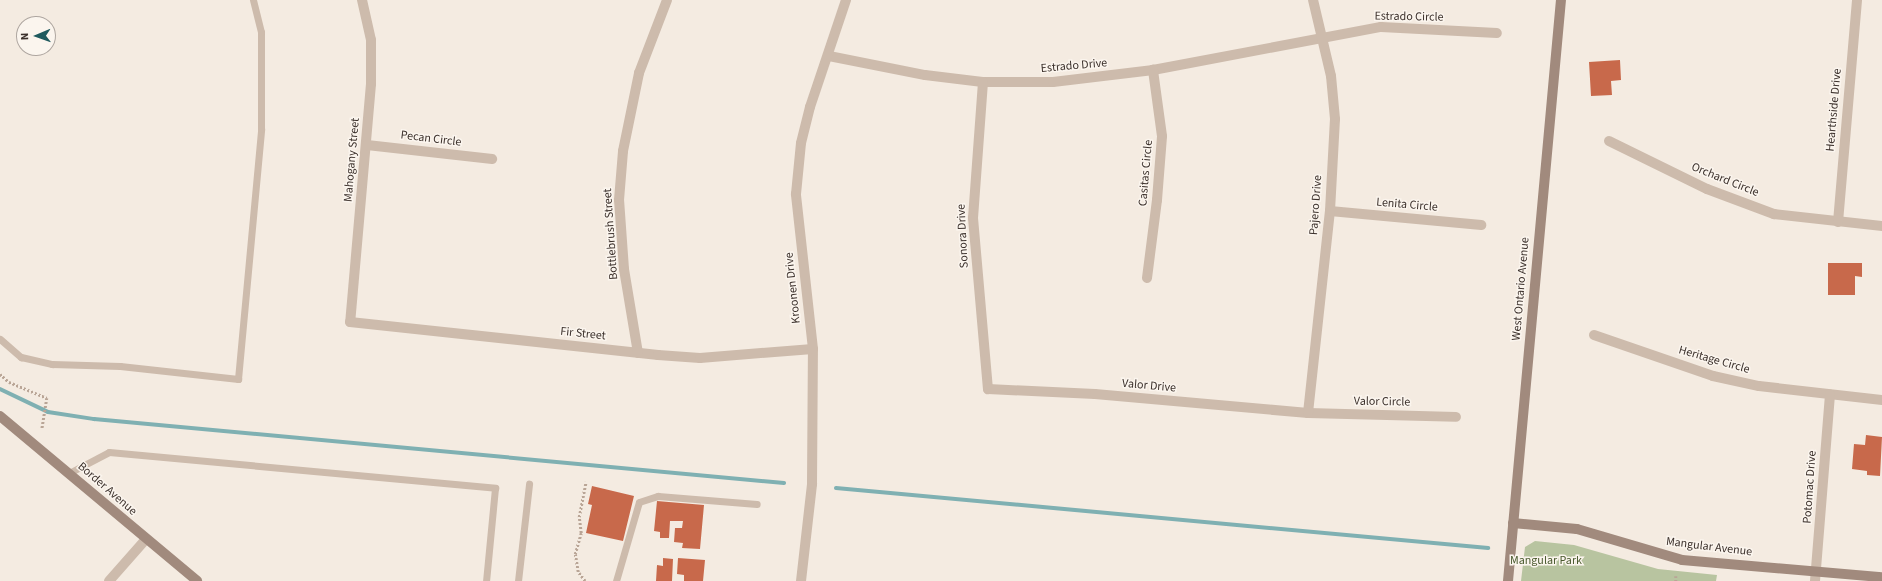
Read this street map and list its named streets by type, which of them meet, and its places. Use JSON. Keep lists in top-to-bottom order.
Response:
{
  "streets": {
    "street": [
      "Estrado Circle",
      "Estrado Drive",
      "Hearthside Drive",
      "Pecan Circle",
      "Mahogany Street",
      "Casitas Circle",
      "Orchard Circle",
      "Pajero Drive",
      "Lenita Circle",
      "Bottlebrush Street",
      "Sonora Drive",
      "Kroonen Drive",
      "West Ontario Avenue",
      "Fir Street",
      "Heritage Circle",
      "Valor Drive",
      "Valor Circle",
      "Potomac Drive",
      "Border Avenue",
      "Mangular Avenue"
    ]
  },
  "crossings": [
    ["Estrado Circle", "Estrado Drive"],
    ["Estrado Circle", "Pajero Drive"],
    ["Estrado Drive", "Casitas Circle"],
    ["Estrado Drive", "Pajero Drive"],
    ["Estrado Drive", "Sonora Drive"],
    ["Estrado Drive", "Kroonen Drive"],
    ["Hearthside Drive", "Orchard Circle"],
    ["Pecan Circle", "Mahogany Street"],
    ["Mahogany Street", "Fir Street"],
    ["Pajero Drive", "Lenita Circle"],
    ["Pajero Drive", "Valor Drive"],
    ["Pajero Drive", "Valor Circle"],
    ["Bottlebrush Street", "Fir Street"],
    ["Sonora Drive", "Valor Drive"],
    ["Kroonen Drive", "Fir Street"],
    ["West Ontario Avenue", "Mangular Avenue"],
    ["Heritage Circle", "Potomac Drive"],
    ["Valor Drive", "Valor Circle"],
    ["Potomac Drive", "Mangular Avenue"]
  ],
  "parks": ["Mangular Park"],
  "north": "left"
}
